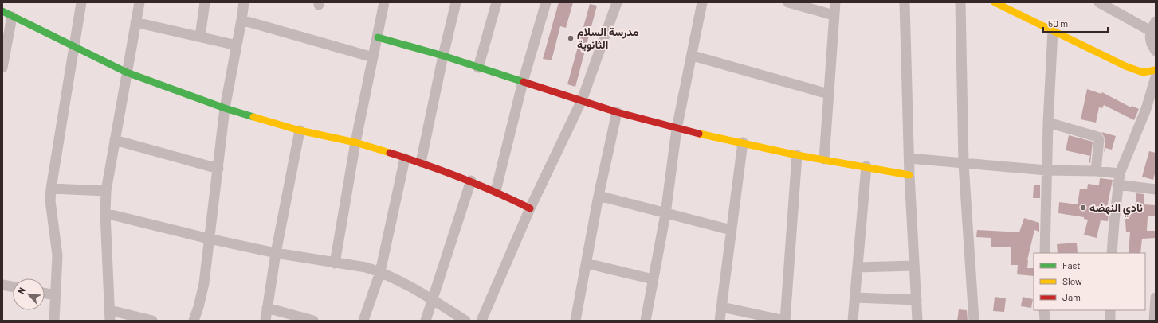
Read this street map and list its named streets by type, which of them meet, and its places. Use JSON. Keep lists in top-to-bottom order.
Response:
{
  "places": ["مدرسة السلام الثانوية", "نادي النهضه"],
  "legend": ["Fast", "Slow", "Jam"],
  "scale_bar": "50 m",
  "north": "top left"
}
